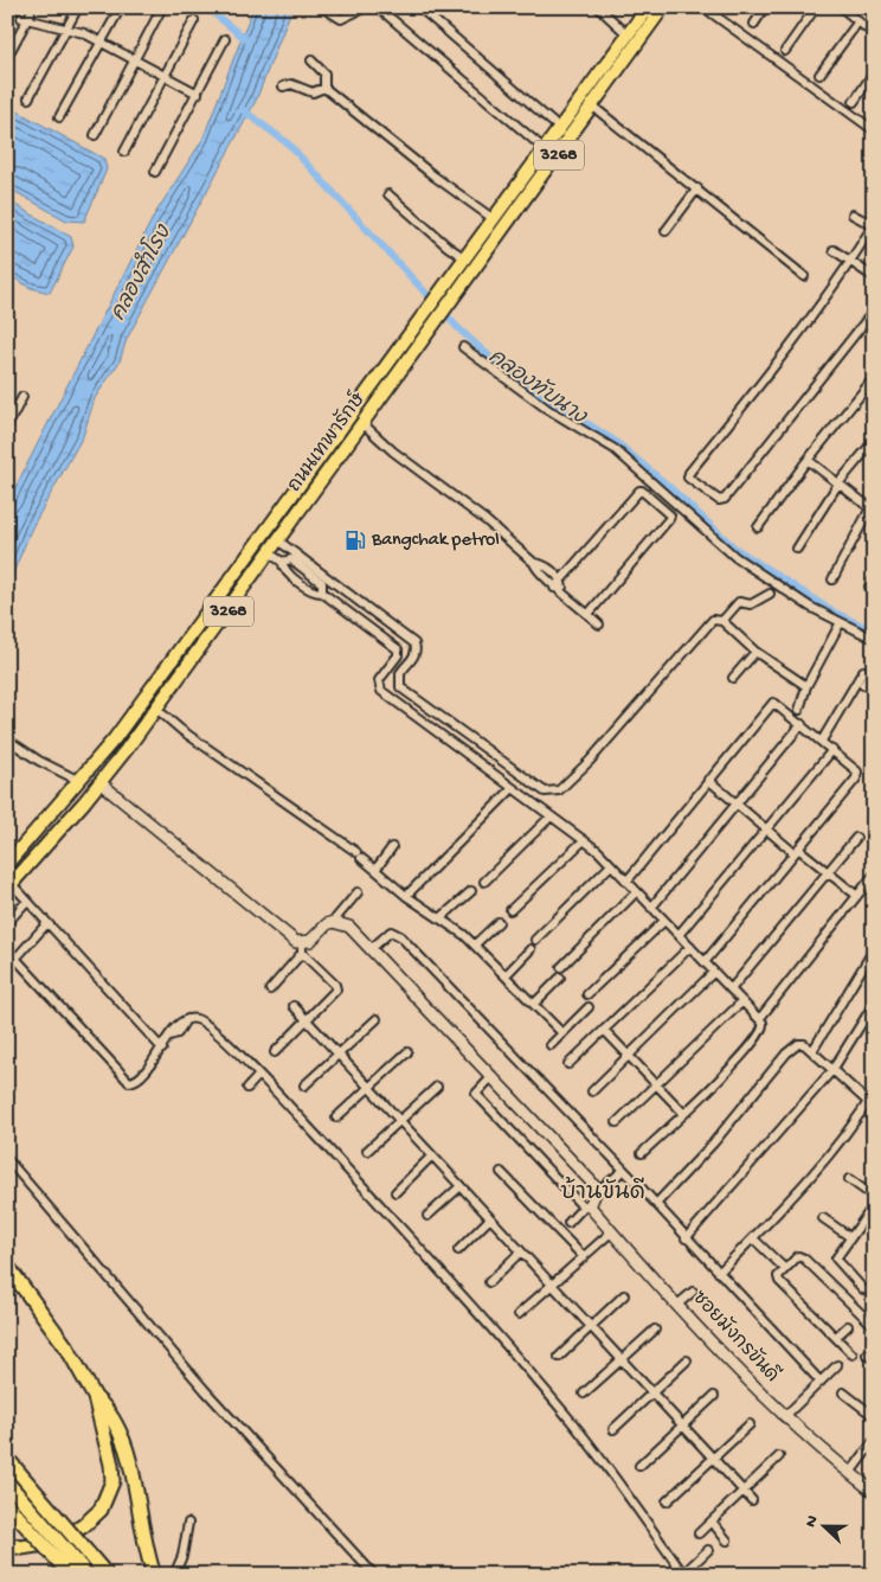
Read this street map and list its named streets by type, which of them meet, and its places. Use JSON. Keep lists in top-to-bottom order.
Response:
{
  "streets": {
    "main road": ["3268", "ถนนเทพารักษ์"],
    "street": ["ซอยมังกรขันดี"]
  },
  "districts": ["บ้านขันดี"],
  "water": ["คลองสำโรง", "คลองทับนาง"],
  "places": {
    "fuel station": ["Bangchak petrol"]
  },
  "north": "left"
}
